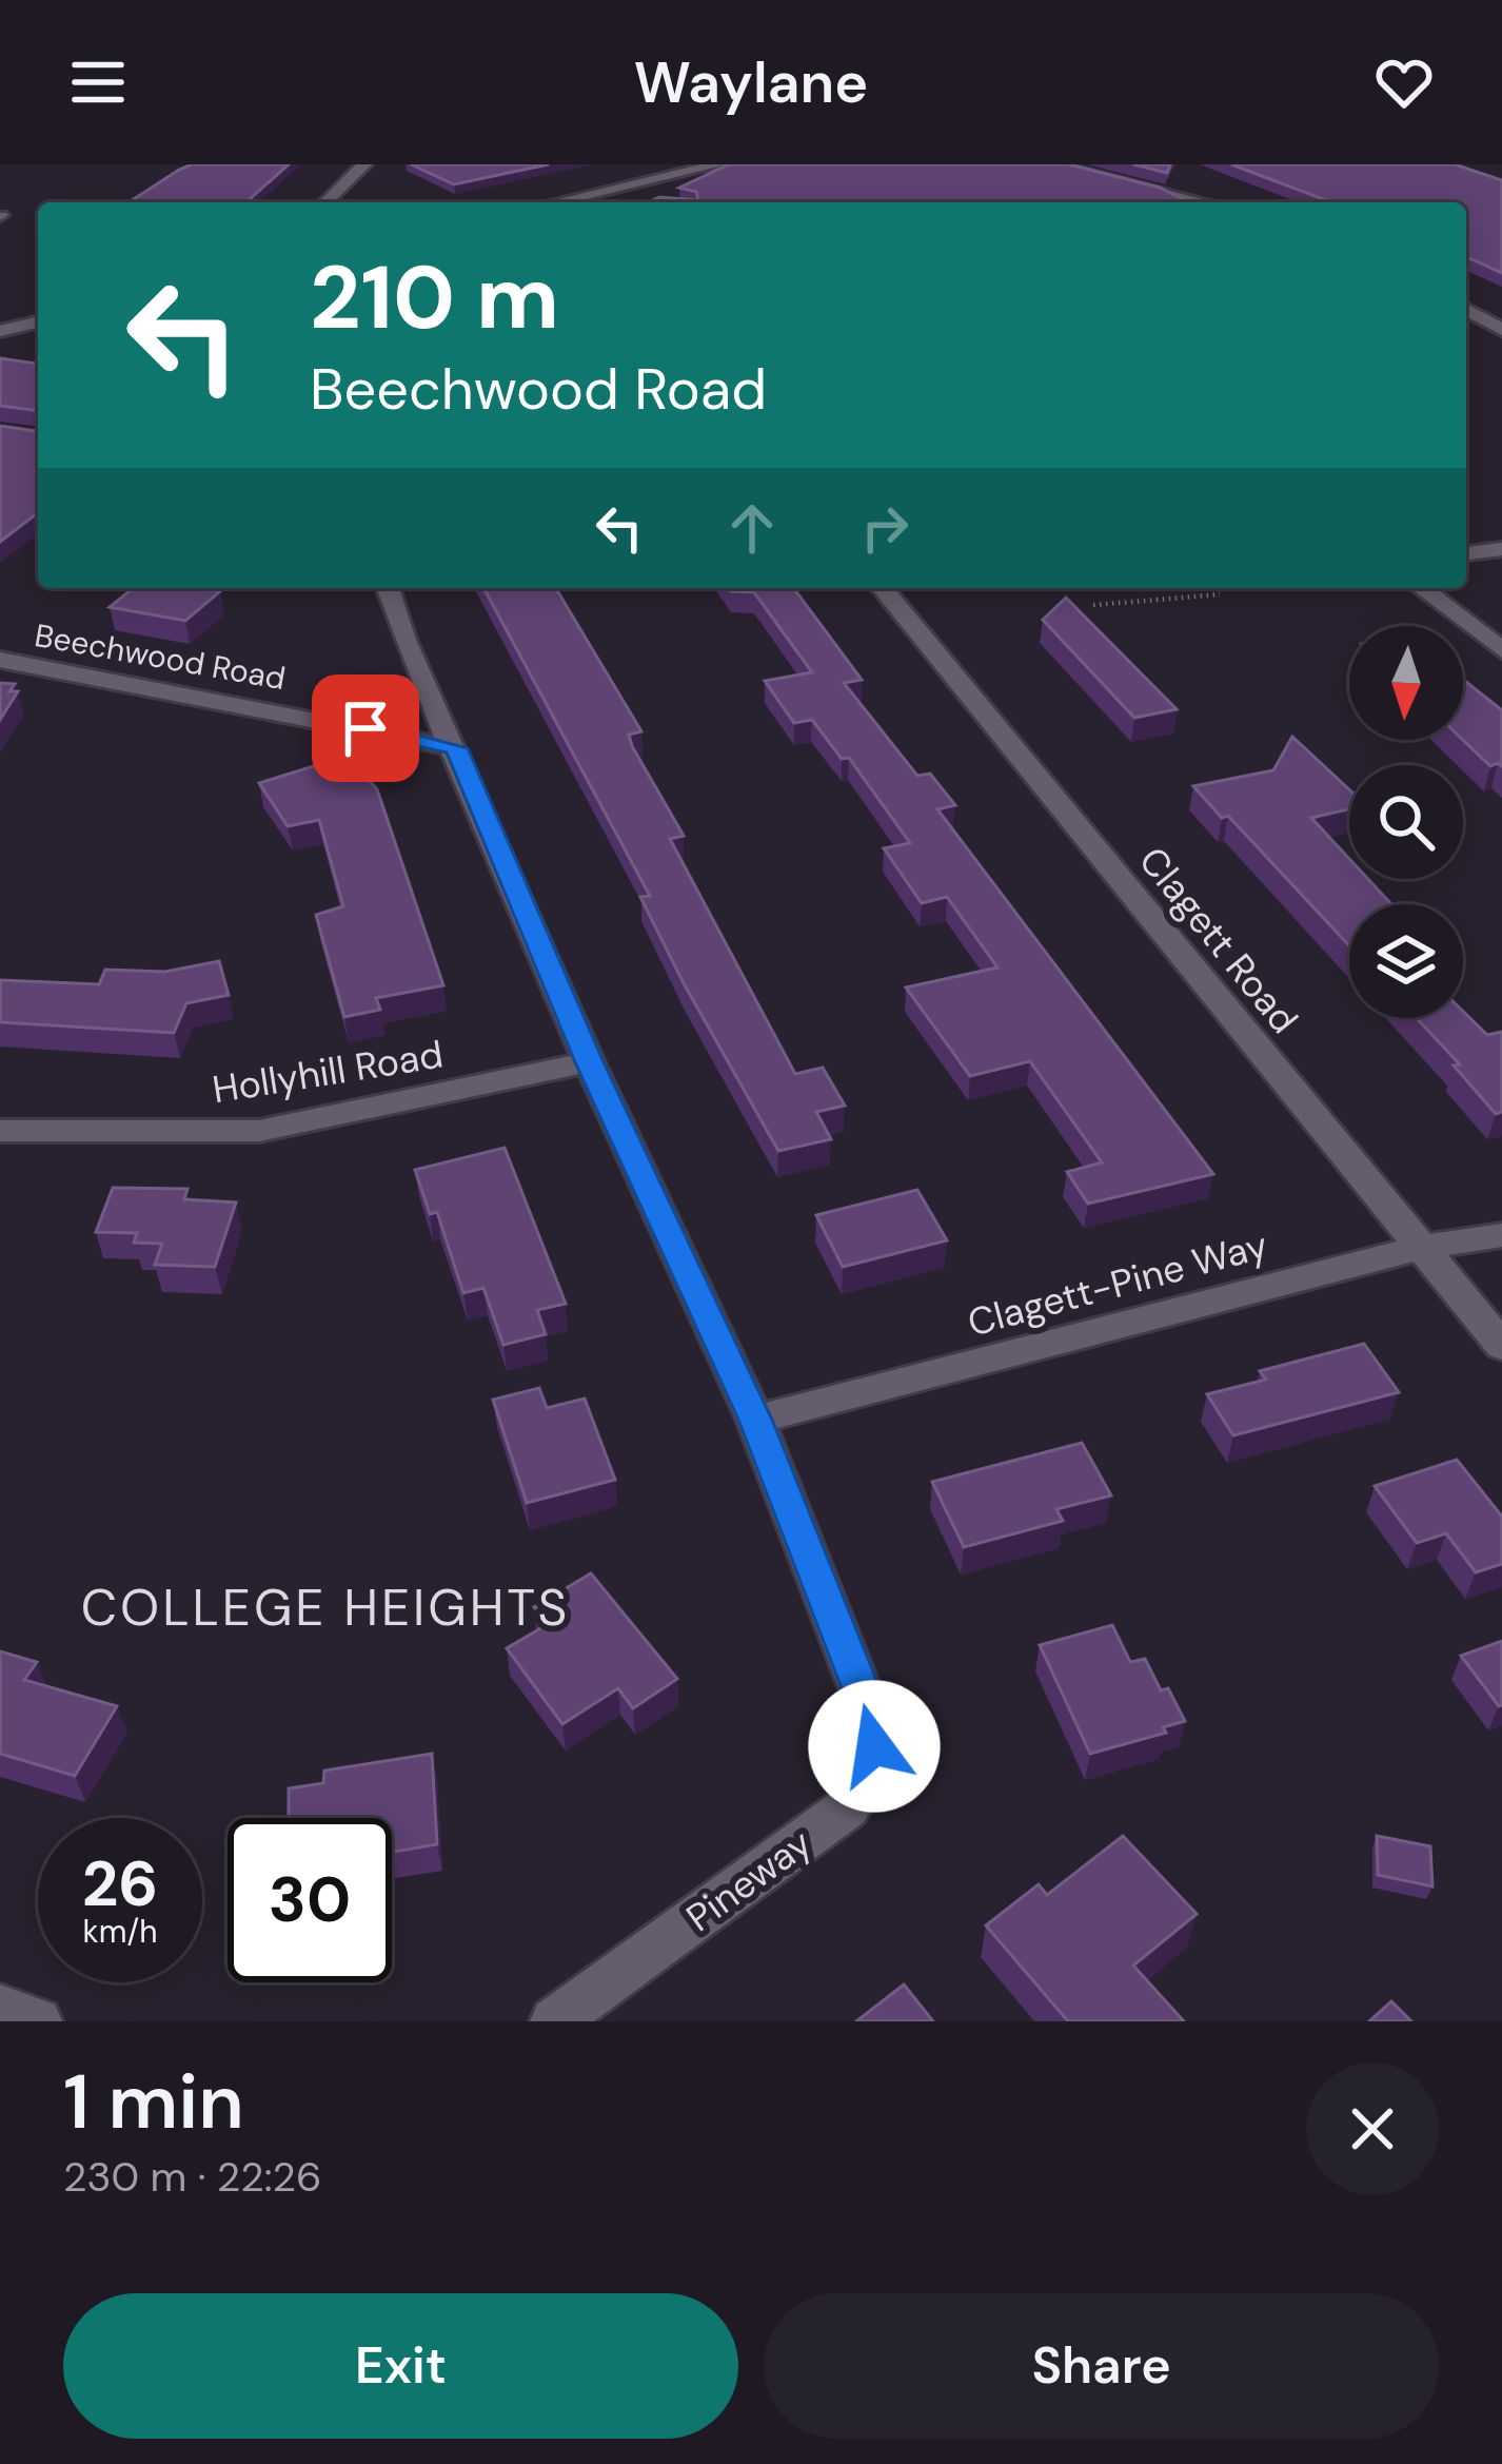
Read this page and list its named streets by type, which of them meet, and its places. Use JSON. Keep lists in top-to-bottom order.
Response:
{
  "streets": {
    "street": [
      "Beechwood Road",
      "Clagett Road",
      "Hollyhill Road",
      "Clagett-Pine Way",
      "Pineway"
    ]
  },
  "crossings": [
    ["Beechwood Road", "Pineway"],
    ["Clagett Road", "Clagett-Pine Way"],
    ["Hollyhill Road", "Pineway"],
    ["Clagett-Pine Way", "Pineway"]
  ],
  "districts": ["COLLEGE HEIGHTS"],
  "north": "bottom",
  "page": {
    "header": "Waylane",
    "turn": ["210 m", "Beechwood Road"],
    "speed": "26 km/h",
    "limit": "30",
    "heading": ["1 min", "230 m · 22:26"],
    "buttons": ["Exit", "Share"]
  }
}
